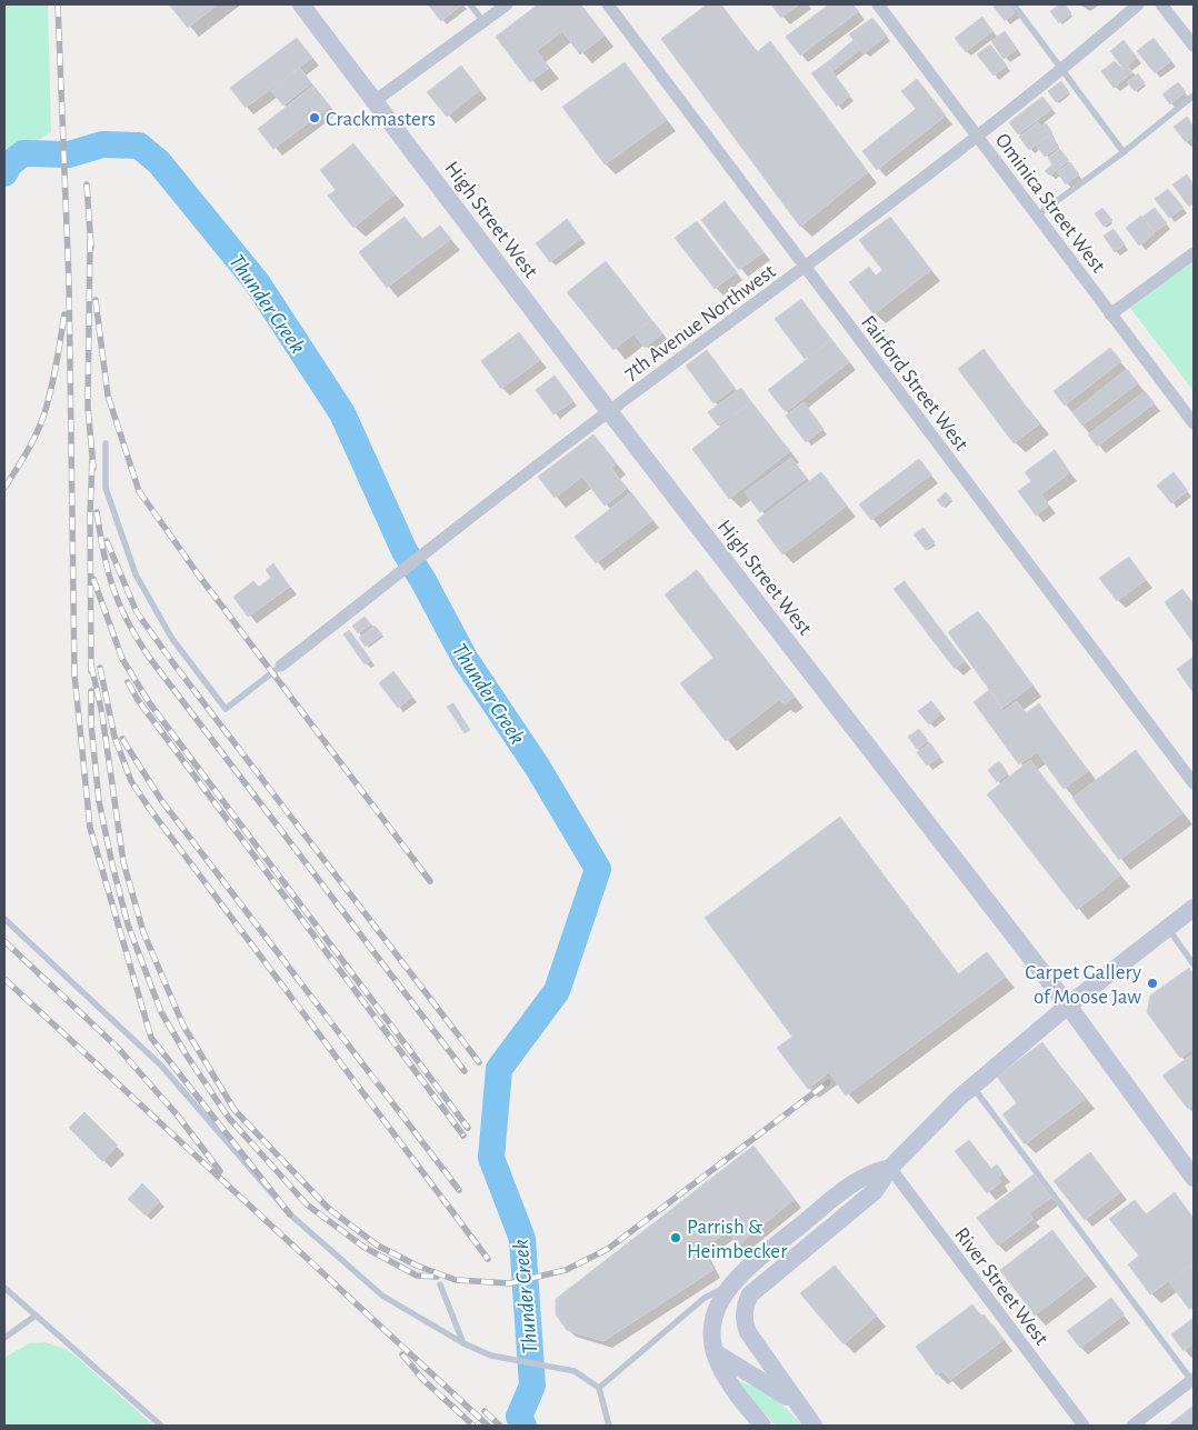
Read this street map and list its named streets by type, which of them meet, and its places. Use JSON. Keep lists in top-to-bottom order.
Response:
{
  "streets": {
    "main road": ["High Street West"],
    "street": [
      "Ominica Street West",
      "7th Avenue Northwest",
      "Fairford Street West",
      "River Street West"
    ]
  },
  "crossings": [
    ["Ominica Street West", "7th Avenue Northwest"],
    ["High Street West", "7th Avenue Northwest"],
    ["7th Avenue Northwest", "Fairford Street West"]
  ],
  "water": ["Thunder Creek"],
  "places": ["Crackmasters", "Carpet Gallery of Moose Jaw", "Parrish & Heimbecker"]
}
